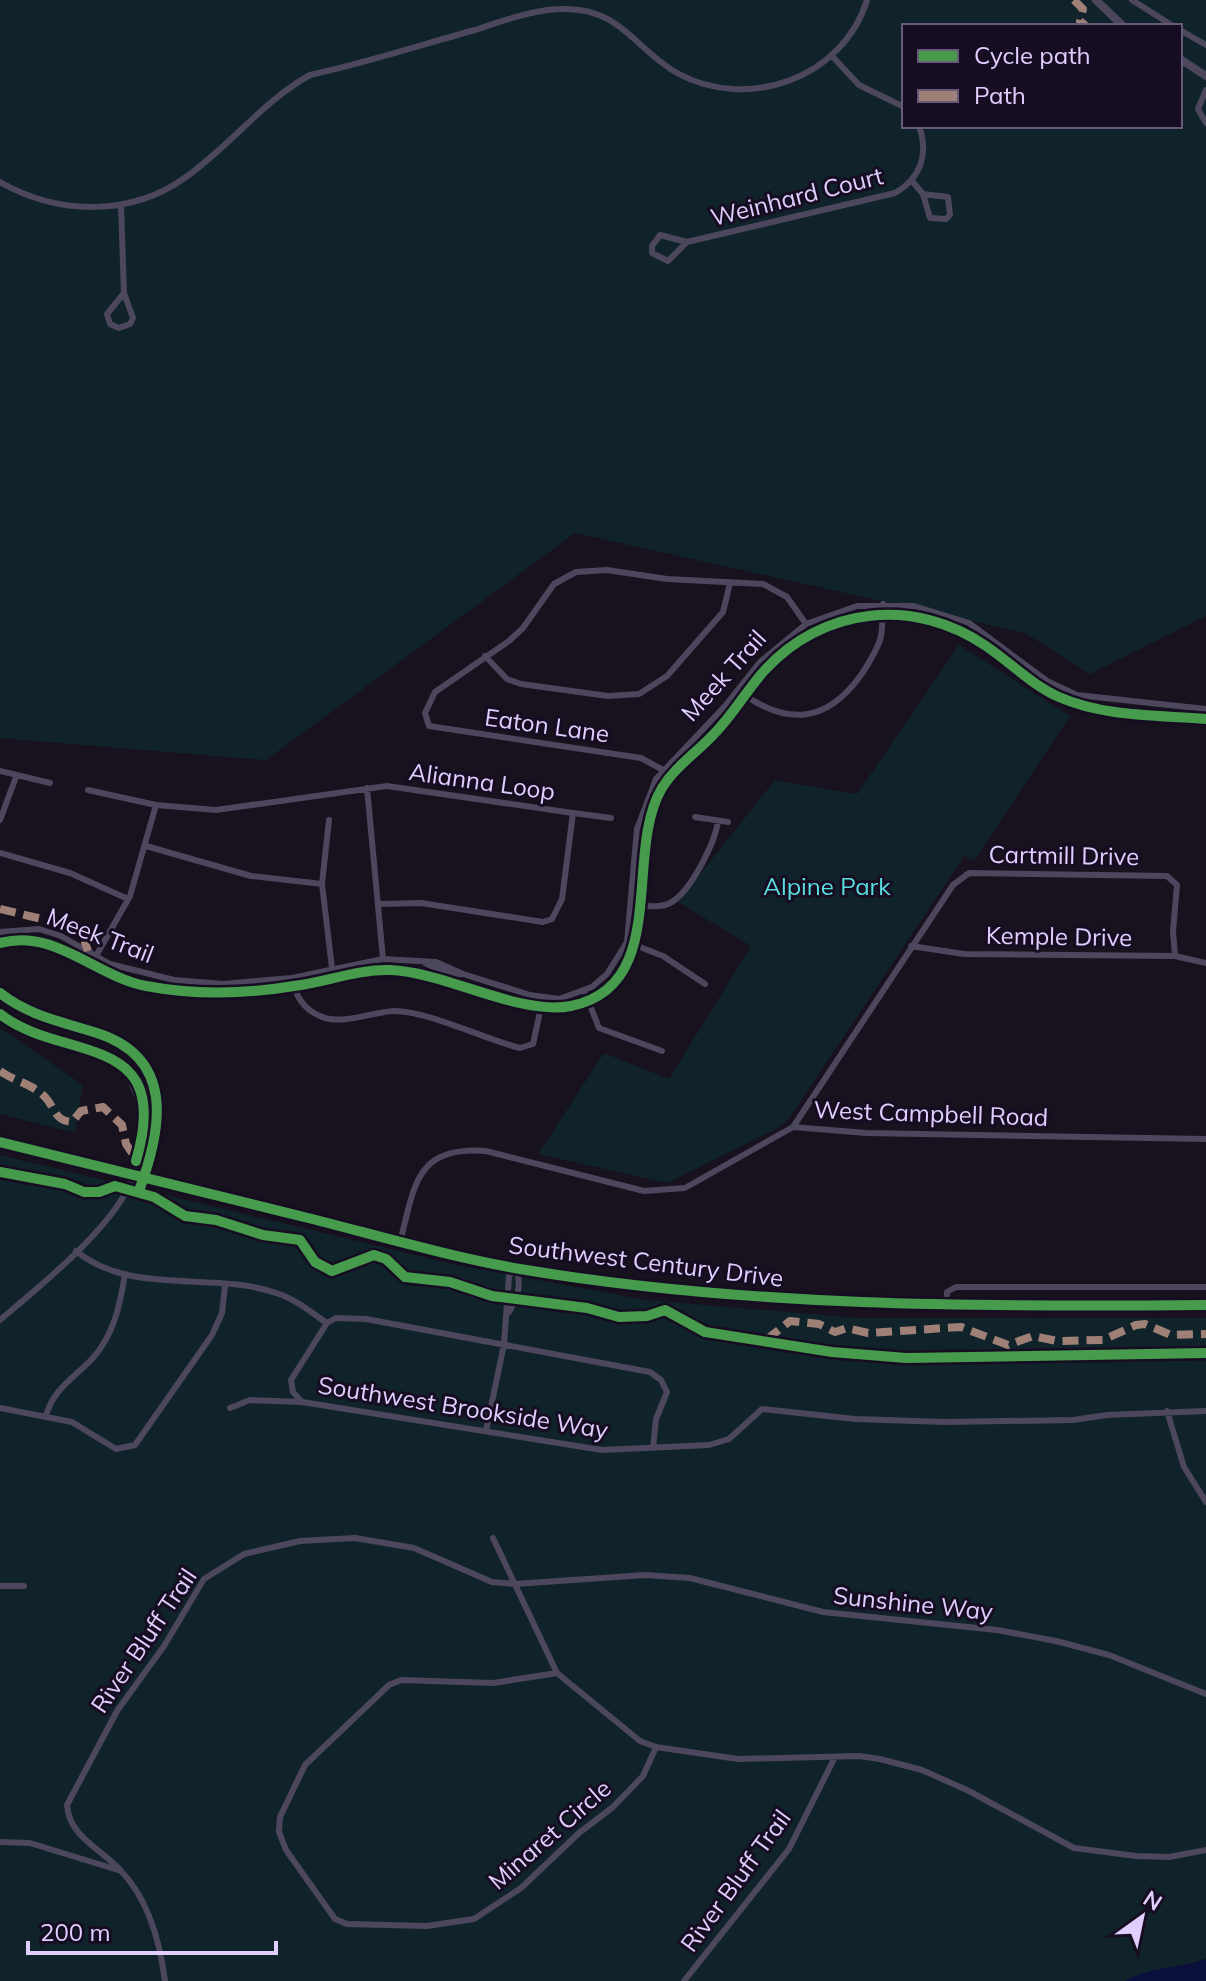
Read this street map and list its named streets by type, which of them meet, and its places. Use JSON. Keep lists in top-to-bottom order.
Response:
{
  "streets": {
    "main road": ["Southwest Century Drive"],
    "street": [
      "Weinhard Court",
      "Meek Trail",
      "Eaton Lane",
      "Alianna Loop",
      "Cartmill Drive",
      "Kemple Drive",
      "West Campbell Road",
      "Southwest Brookside Way",
      "Sunshine Way",
      "River Bluff Trail",
      "Minaret Circle"
    ]
  },
  "crossings": [
    ["Meek Trail", "Eaton Lane"],
    ["Cartmill Drive", "Kemple Drive"],
    ["West Campbell Road", "Southwest Century Drive"],
    ["Sunshine Way", "River Bluff Trail"]
  ],
  "parks": ["Alpine Park"],
  "legend": ["Cycle path", "Path"],
  "scale_bar": "200 m",
  "north": "top right"
}
